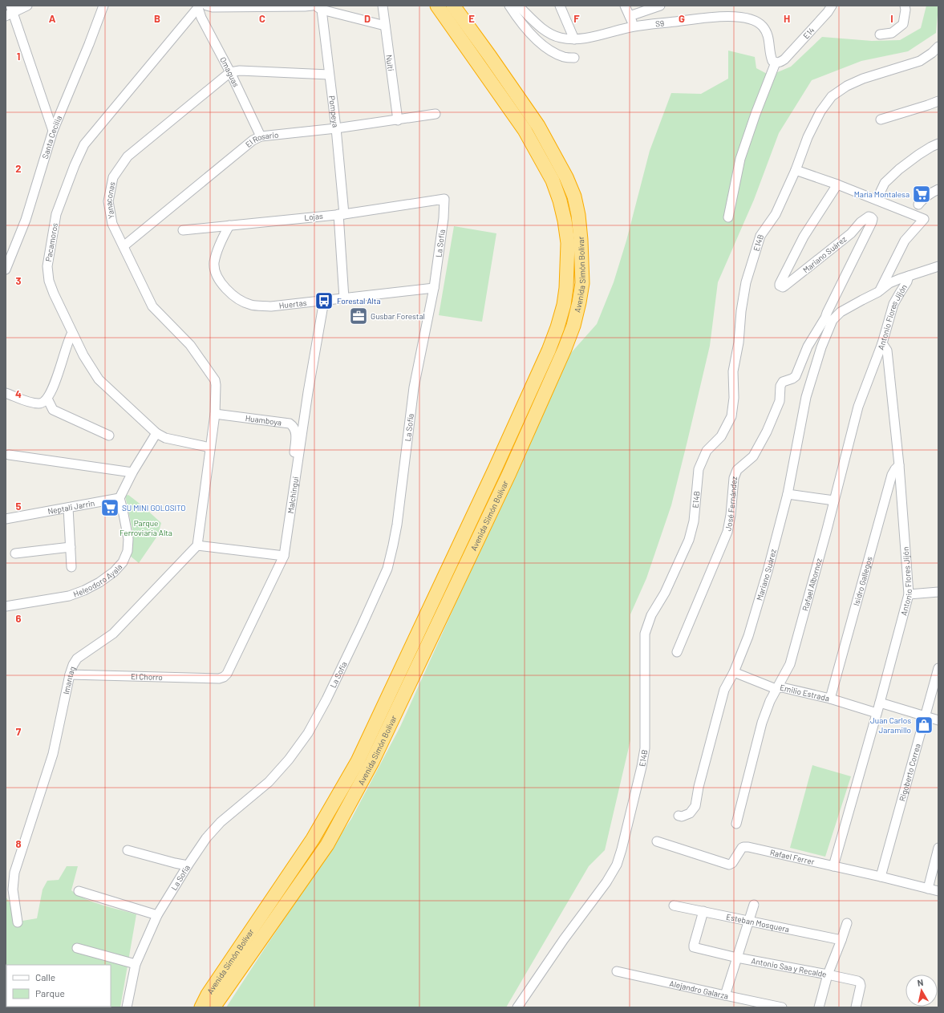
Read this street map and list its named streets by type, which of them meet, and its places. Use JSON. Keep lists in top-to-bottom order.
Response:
{
  "streets": {
    "highway": ["Avenida Simón Bolívar"],
    "street": [
      "S9",
      "E14",
      "Nulti",
      "Omaguas",
      "Pompeya",
      "Santa Cecilia",
      "El Rosario",
      "Yanaconas",
      "Lojas",
      "Pacamoros",
      "E14B",
      "La Sofia",
      "Mariano Suárez",
      "Huertas",
      "Antonio Flores Jijón",
      "Huamboya",
      "La Sofía",
      "Malchingui",
      "José Fernández",
      "Neptali Jarrin",
      "Heleodoro Ayala",
      "Isidro Gallegos",
      "Rafael Albornoz",
      "El Chorro",
      "Imantag",
      "Emilio Estrada",
      "Rigoberto Correa",
      "Rafael Ferrer",
      "Esteban Mosquera",
      "Antonio Saa y Recalde",
      "Alejandro Galarza"
    ]
  },
  "crossings": [
    ["S9", "E14"],
    ["Nulti", "El Rosario"],
    ["Omaguas", "El Rosario"],
    ["Omaguas", "Yanaconas"],
    ["Omaguas", "Pacamoros"],
    ["Pompeya", "El Rosario"],
    ["Pompeya", "Lojas"],
    ["Pompeya", "Huertas"],
    ["El Rosario", "Yanaconas"],
    ["Yanaconas", "Pacamoros"],
    ["Yanaconas", "Huamboya"],
    ["Lojas", "La Sofia"],
    ["Lojas", "Huertas"],
    ["La Sofia", "Huertas"],
    ["La Sofia", "La Sofía"],
    ["Mariano Suárez", "José Fernández"],
    ["Mariano Suárez", "Emilio Estrada"],
    ["Huertas", "La Sofía"],
    ["Huertas", "Malchingui"],
    ["Antonio Flores Jijón", "José Fernández"],
    ["Antonio Flores Jijón", "Isidro Gallegos"],
    ["Antonio Flores Jijón", "Rafael Albornoz"],
    ["Antonio Flores Jijón", "Emilio Estrada"],
    ["Antonio Flores Jijón", "Rafael Ferrer"],
    ["Huamboya", "Malchingui"],
    ["Malchingui", "El Chorro"],
    ["Neptali Jarrin", "Heleodoro Ayala"],
    ["Isidro Gallegos", "Emilio Estrada"],
    ["Rafael Albornoz", "Emilio Estrada"],
    ["El Chorro", "Imantag"],
    ["Rigoberto Correa", "Rafael Ferrer"],
    ["Esteban Mosquera", "Antonio Saa y Recalde"]
  ],
  "parks": ["Parque Ferroviaria Alta"],
  "places": {
    "supermarket": ["María Montalesa", "SU MINI GOLOSITO"],
    "bus stop": ["Forestal Alta"],
    "office": ["Gusbar Forestal"],
    "shop": ["Juan Carlos Jaramillo"]
  },
  "legend": ["Calle", "Parque"],
  "north": "top",
  "grid": {
    "columns": [
      "A",
      "B",
      "C",
      "D",
      "E",
      "F",
      "G",
      "H",
      "I"
    ],
    "rows": [
      "1",
      "2",
      "3",
      "4",
      "5",
      "6",
      "7",
      "8"
    ]
  }
}
